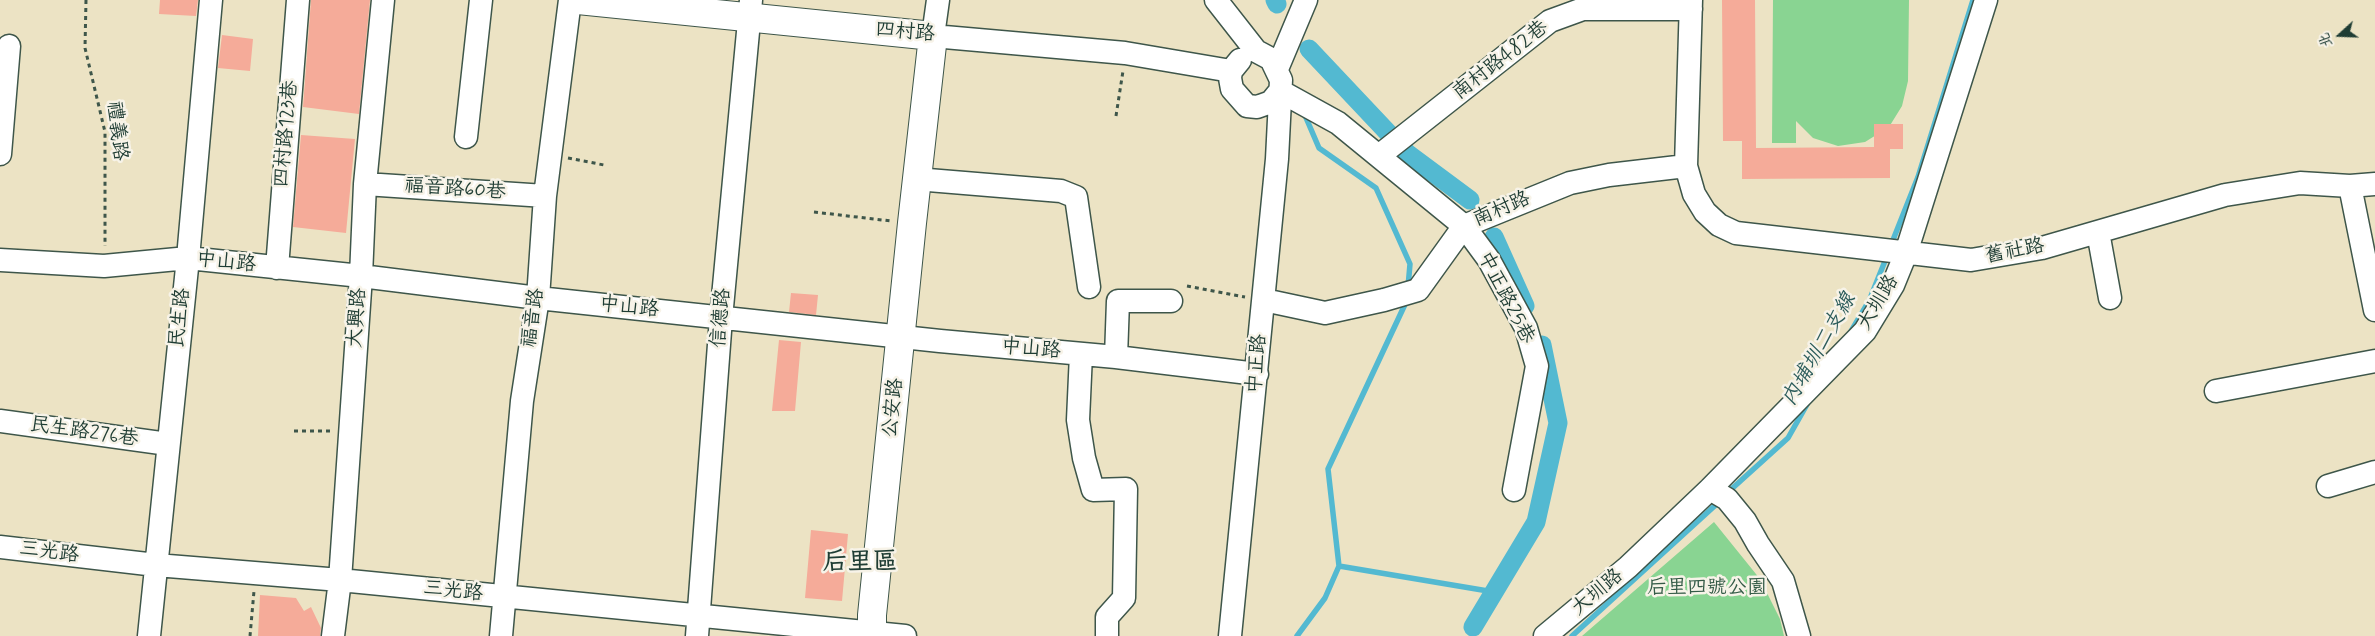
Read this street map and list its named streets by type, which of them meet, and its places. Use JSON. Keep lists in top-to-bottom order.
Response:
{
  "streets": {
    "main road": ["四村路", "公安路"],
    "street": [
      "南村路482巷",
      "四村路123巷",
      "福音路60巷",
      "南村路",
      "舊社路",
      "中山路",
      "中正路25巷",
      "大圳路",
      "民生路",
      "大興路",
      "福音路",
      "信德路",
      "中正路",
      "民生路276巷",
      "三光路"
    ],
    "path": ["禮義路"]
  },
  "crossings": [
    ["四村路", "南村路"],
    ["四村路", "信德路"],
    ["四村路", "中正路"],
    ["四村路", "公安路"],
    ["南村路482巷", "南村路"],
    ["禮義路", "中山路"],
    ["四村路123巷", "中山路"],
    ["福音路60巷", "大興路"],
    ["福音路60巷", "福音路"],
    ["南村路", "舊社路"],
    ["南村路", "中正路25巷"],
    ["南村路", "中正路"],
    ["舊社路", "大圳路"],
    ["中山路", "民生路"],
    ["中山路", "大興路"],
    ["中山路", "福音路"],
    ["中山路", "信德路"],
    ["中山路", "中正路"],
    ["中山路", "公安路"],
    ["中正路25巷", "中正路"],
    ["民生路", "民生路276巷"],
    ["民生路", "三光路"],
    ["大興路", "三光路"],
    ["福音路", "三光路"],
    ["信德路", "三光路"],
    ["公安路", "三光路"]
  ],
  "districts": ["后里區"],
  "water": ["內埔圳二支線"],
  "parks": ["后里四號公園"],
  "north": "left"
}
